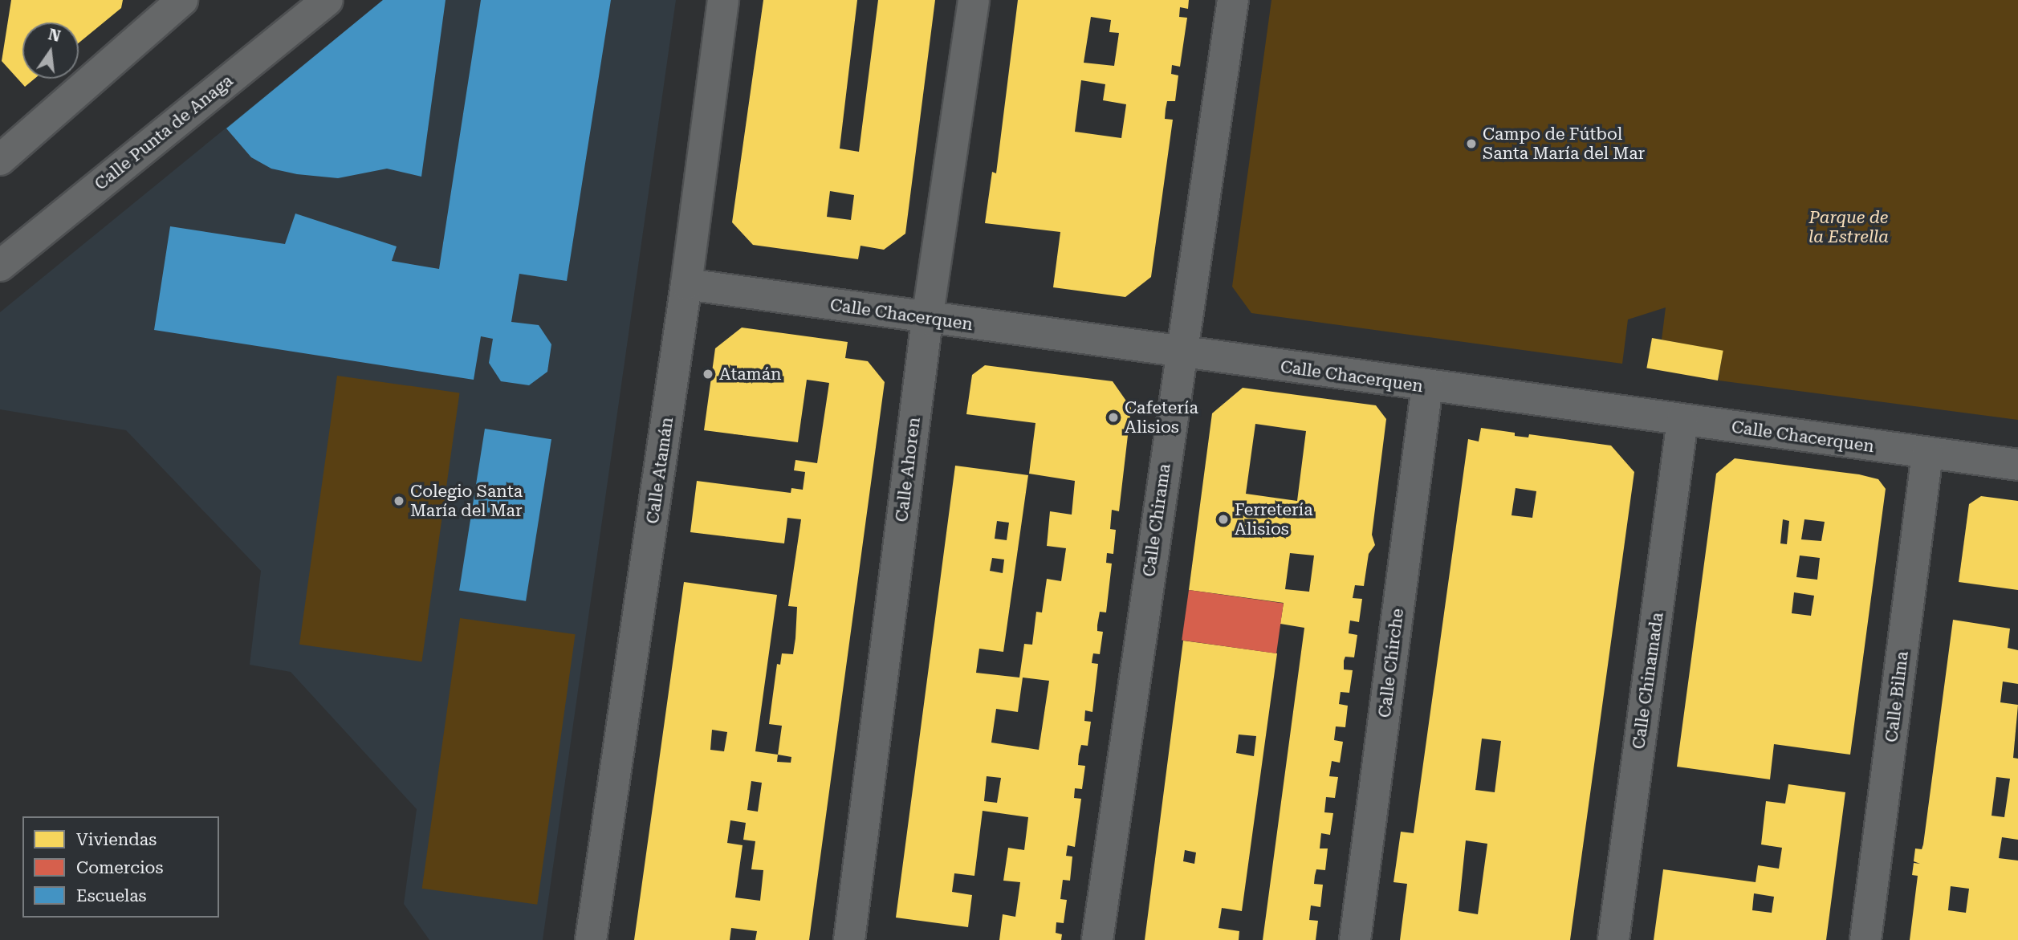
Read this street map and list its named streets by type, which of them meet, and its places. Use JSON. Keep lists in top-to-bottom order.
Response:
{
  "streets": {
    "street": [
      "Calle Punta de Anaga",
      "Calle Chacerquen",
      "Calle Ahoren",
      "Calle Atamán",
      "Calle Chirama",
      "Calle Chirche",
      "Calle Chinamada",
      "Calle Bilma"
    ]
  },
  "crossings": [
    ["Calle Chacerquen", "Calle Ahoren"],
    ["Calle Chacerquen", "Calle Atamán"],
    ["Calle Chacerquen", "Calle Chirama"],
    ["Calle Chacerquen", "Calle Chirche"],
    ["Calle Chacerquen", "Calle Chinamada"],
    ["Calle Chacerquen", "Calle Bilma"]
  ],
  "parks": ["Parque de la Estrella"],
  "places": [
    "Campo de Fútbol Santa María del Mar",
    "Atamán",
    "Cafetería Alisios",
    "Colegio Santa María del Mar",
    "Ferretería Alisios"
  ],
  "legend": ["Viviendas", "Comercios", "Escuelas"],
  "north": "top"
}
